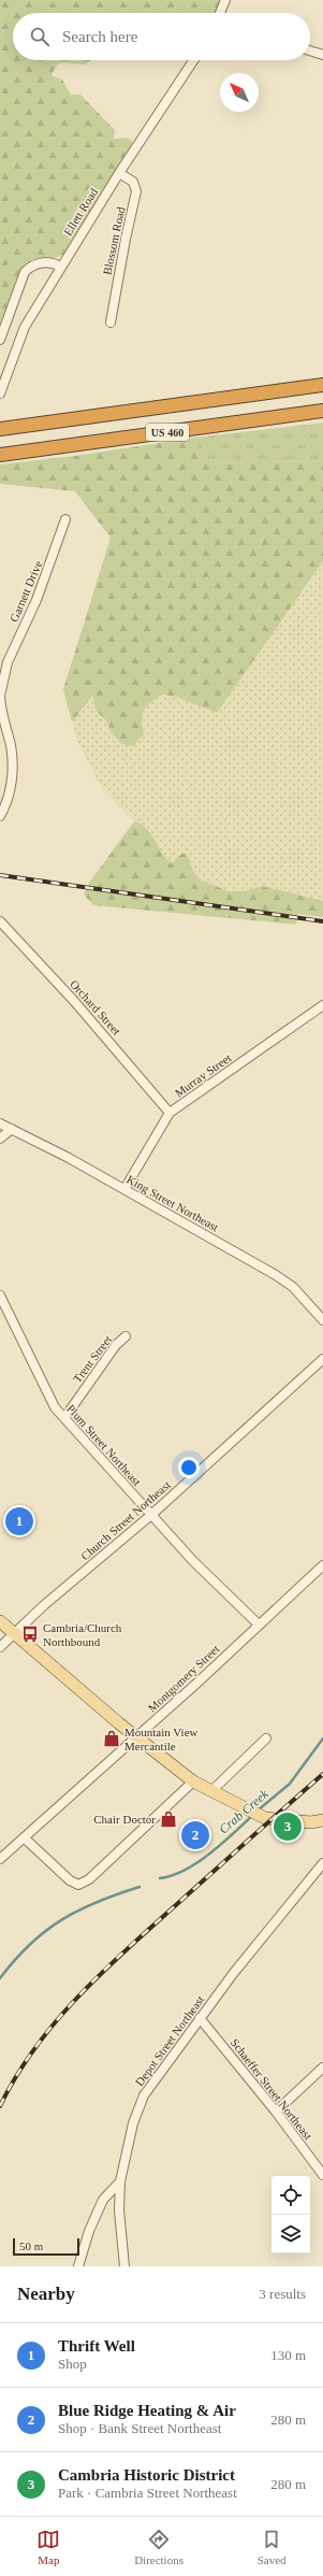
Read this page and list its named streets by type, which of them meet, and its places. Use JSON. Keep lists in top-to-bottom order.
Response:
{
  "streets": {
    "highway": ["US 460"],
    "street": [
      "Ellett Road",
      "Blossom Road",
      "Garnett Drive",
      "Orchard Street",
      "Murray Street",
      "King Street Northeast",
      "Trent Street",
      "Plum Street Northeast",
      "Church Street Northeast",
      "Montgomery Street",
      "Depot Street Northeast",
      "Schaeffer Street Northeast"
    ]
  },
  "crossings": [
    ["Ellett Road", "Blossom Road"],
    ["Orchard Street", "Murray Street"],
    ["Murray Street", "King Street Northeast"],
    ["Trent Street", "Plum Street Northeast"],
    ["Plum Street Northeast", "Church Street Northeast"],
    ["Plum Street Northeast", "Montgomery Street"],
    ["Depot Street Northeast", "Schaeffer Street Northeast"]
  ],
  "water": ["Crab Creek"],
  "places": {
    "bus stop": ["Cambria/Church Northbound"],
    "shop": ["Mountain View Mercantile", "Chair Doctor"]
  },
  "scale_bar": "50 m",
  "north": "top left",
  "page": {
    "search": "Search here",
    "pins": ["1", "3", "2"],
    "scale": "50 m",
    "heading": ["Nearby", "3 results"],
    "list": [
      {
        "mark": "1",
        "name": "Thrift Well",
        "note": "Shop",
        "value": "130 m"
      },
      {
        "mark": "2",
        "name": "Blue Ridge Heating & Air",
        "note": "Shop · Bank Street Northeast",
        "value": "280 m"
      },
      {
        "mark": "3",
        "name": "Cambria Historic District",
        "note": "Park · Cambria Street Northeast",
        "value": "280 m"
      }
    ],
    "nav": ["Map", "Directions", "Saved"]
  }
}
